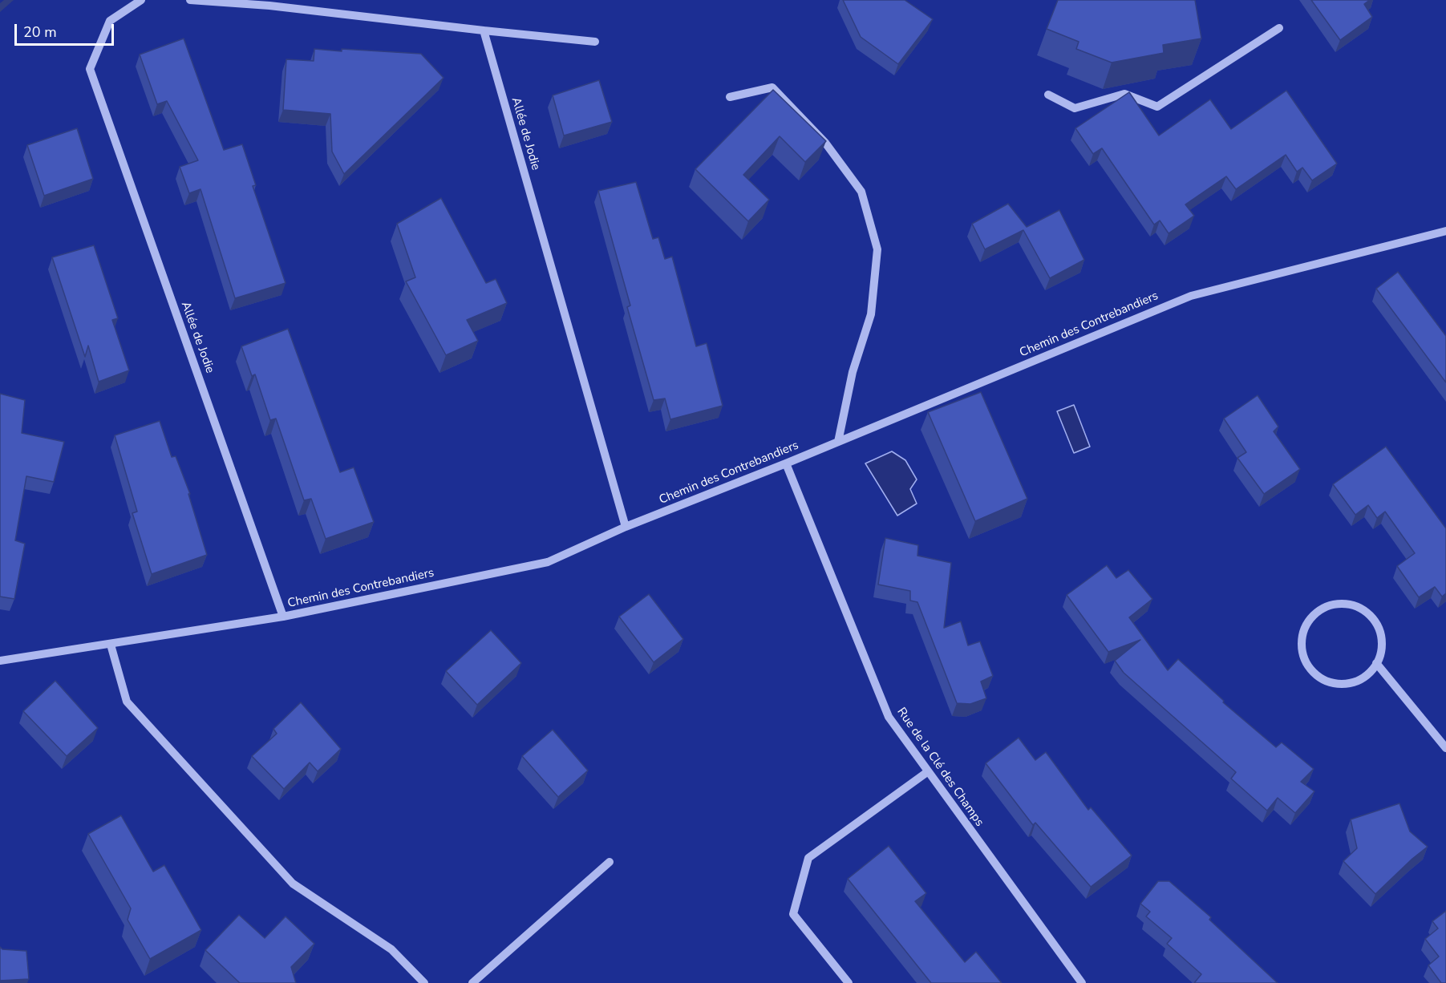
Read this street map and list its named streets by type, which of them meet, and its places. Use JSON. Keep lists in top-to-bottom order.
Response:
{
  "streets": {
    "street": ["Allée de Jodie", "Chemin des Contrebandiers", "Rue de la Clé des Champs"]
  },
  "crossings": [
    ["Allée de Jodie", "Chemin des Contrebandiers"],
    ["Chemin des Contrebandiers", "Rue de la Clé des Champs"]
  ],
  "scale_bar": "20 m"
}
